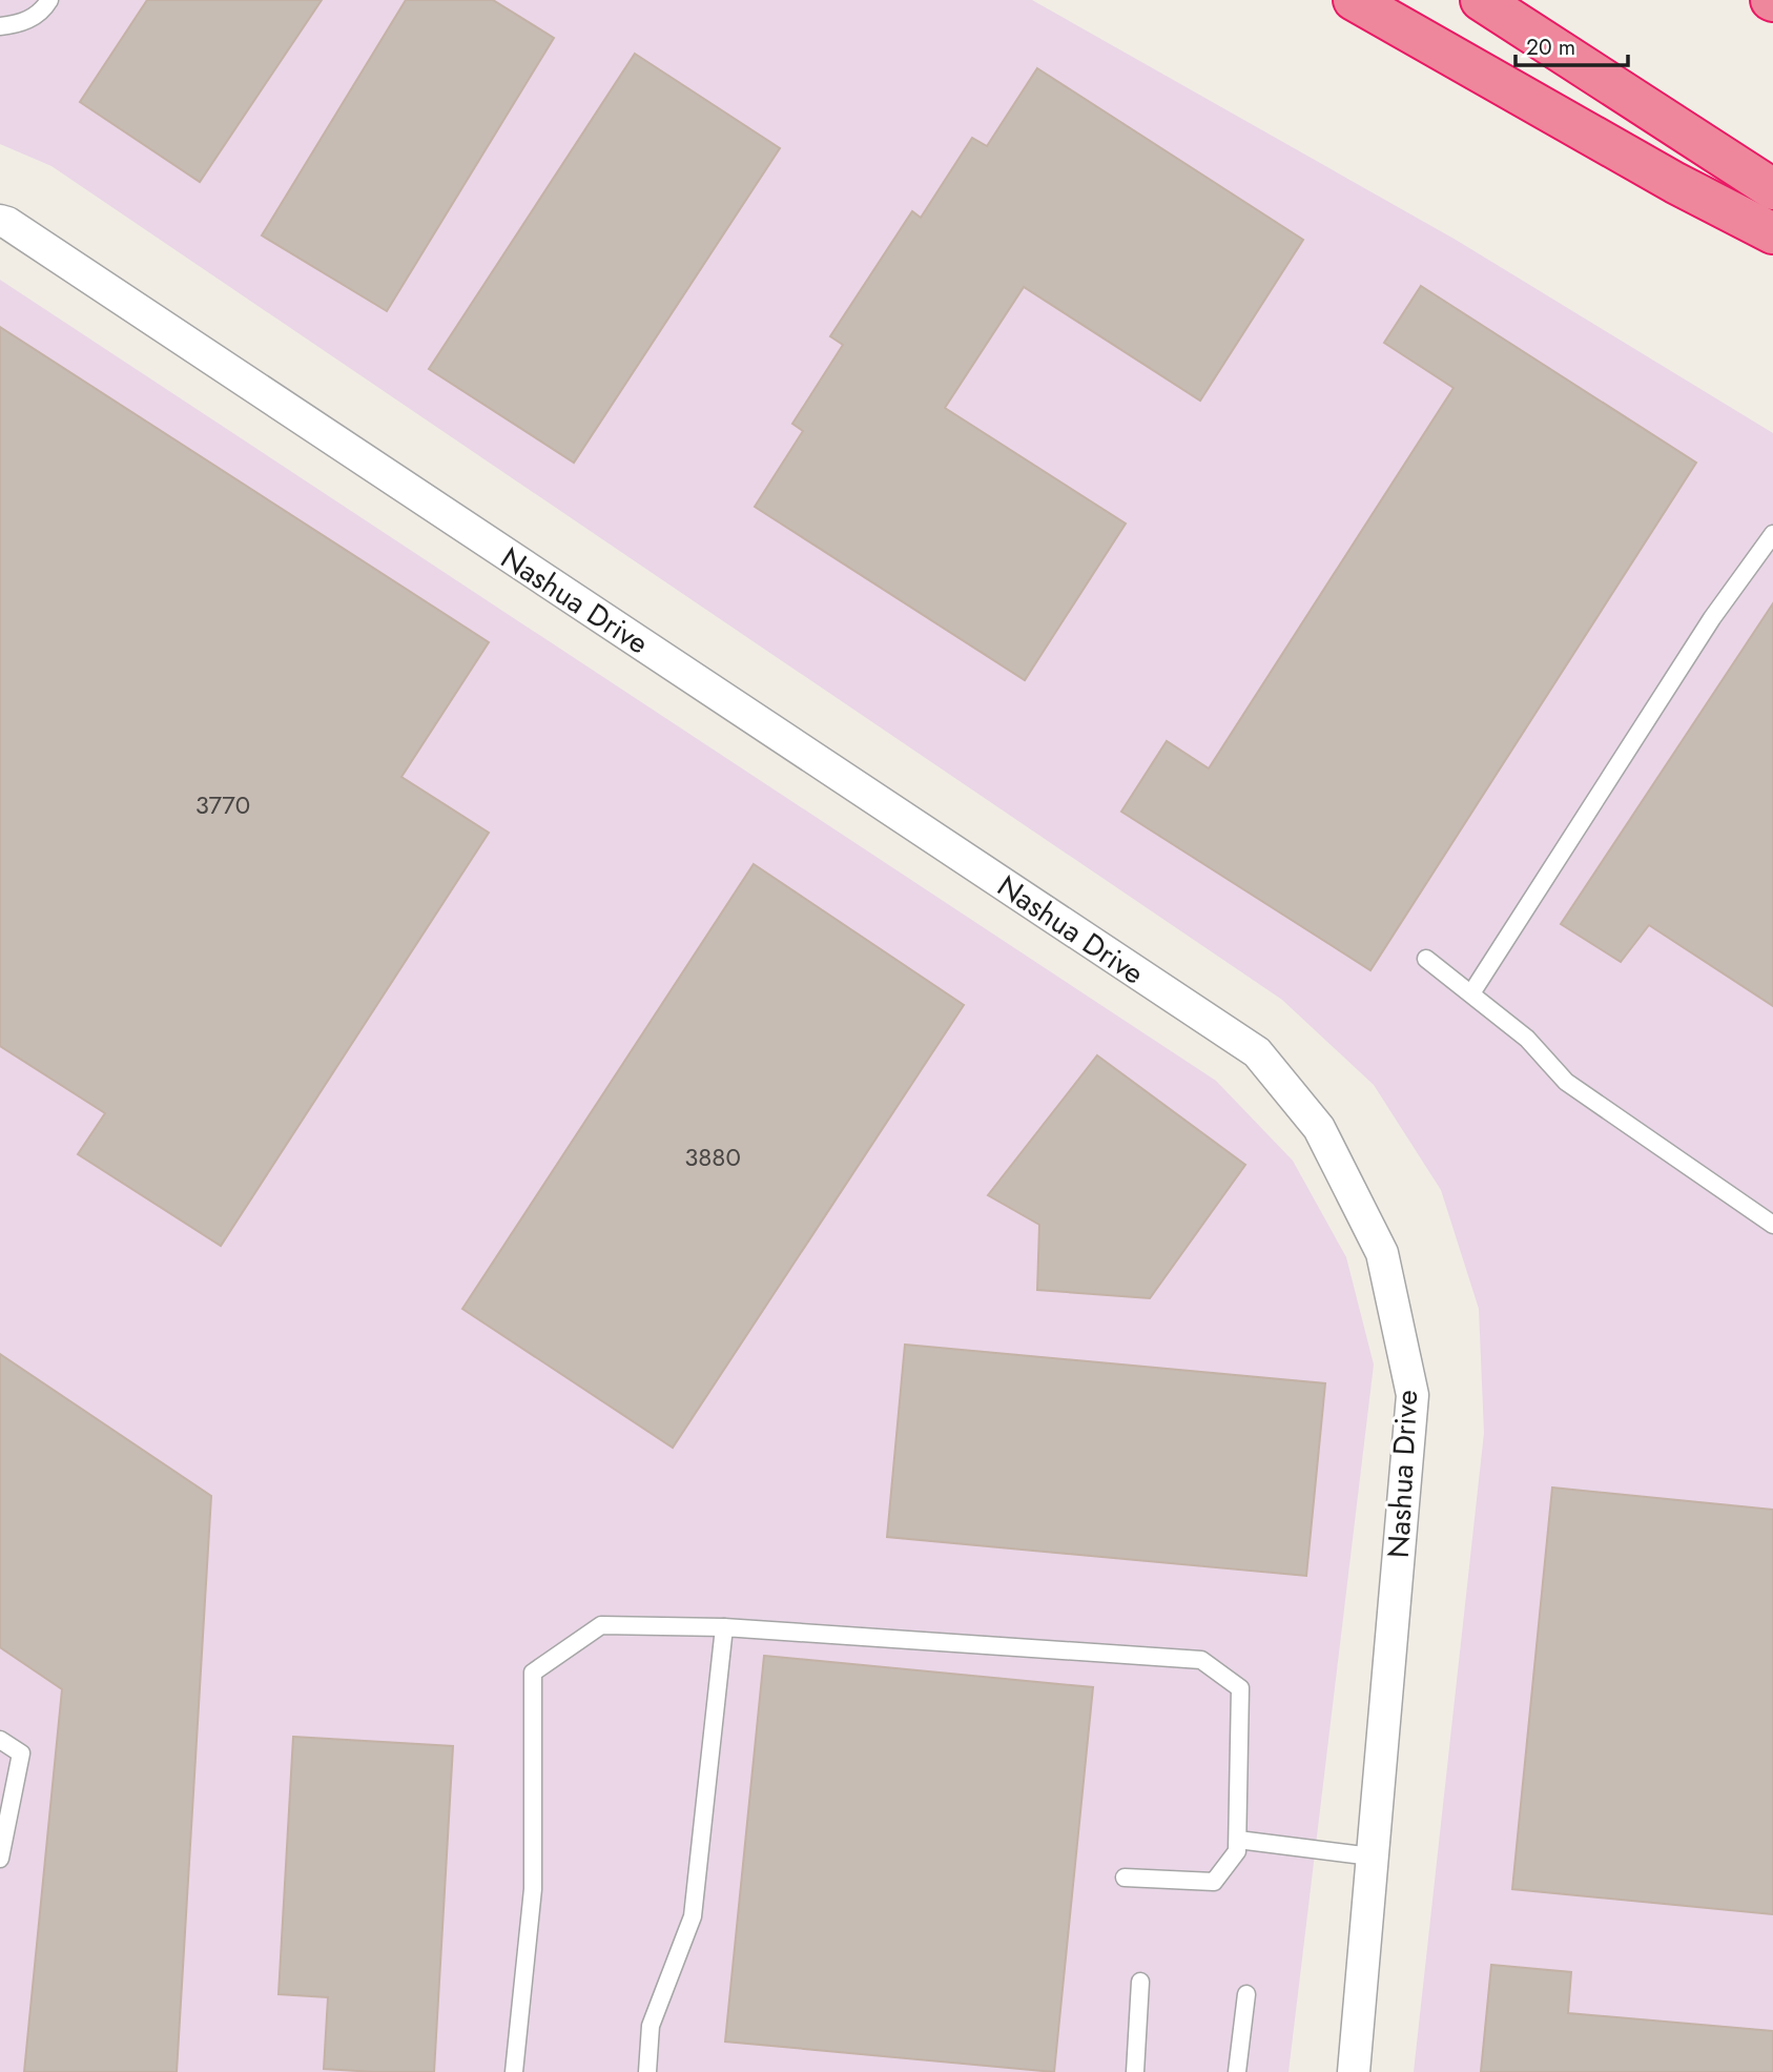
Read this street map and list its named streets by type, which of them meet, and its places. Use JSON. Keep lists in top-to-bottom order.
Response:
{
  "streets": {
    "street": ["Nashua Drive"]
  },
  "house_numbers": ["3770", "3880"],
  "scale_bar": "20 m"
}
